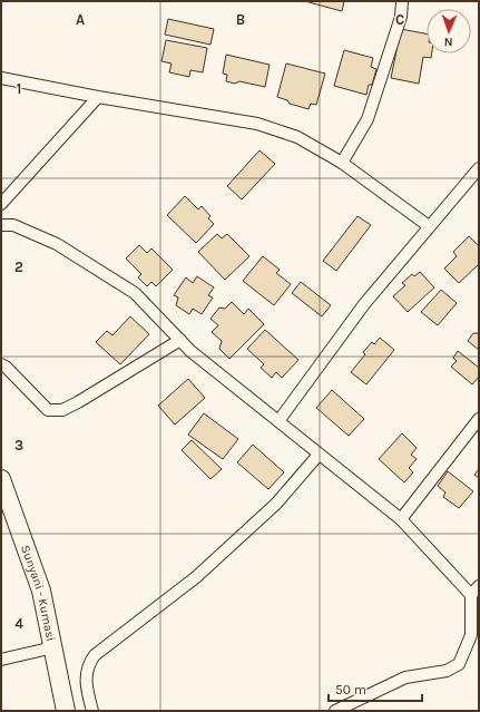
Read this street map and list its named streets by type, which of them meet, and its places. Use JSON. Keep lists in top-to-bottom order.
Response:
{
  "streets": {
    "main road": ["Sunyani - Kumasi"]
  },
  "scale_bar": "50 m",
  "north": "bottom",
  "grid": {
    "columns": ["A", "B", "C"],
    "rows": [
      "1",
      "2",
      "3",
      "4"
    ]
  }
}
